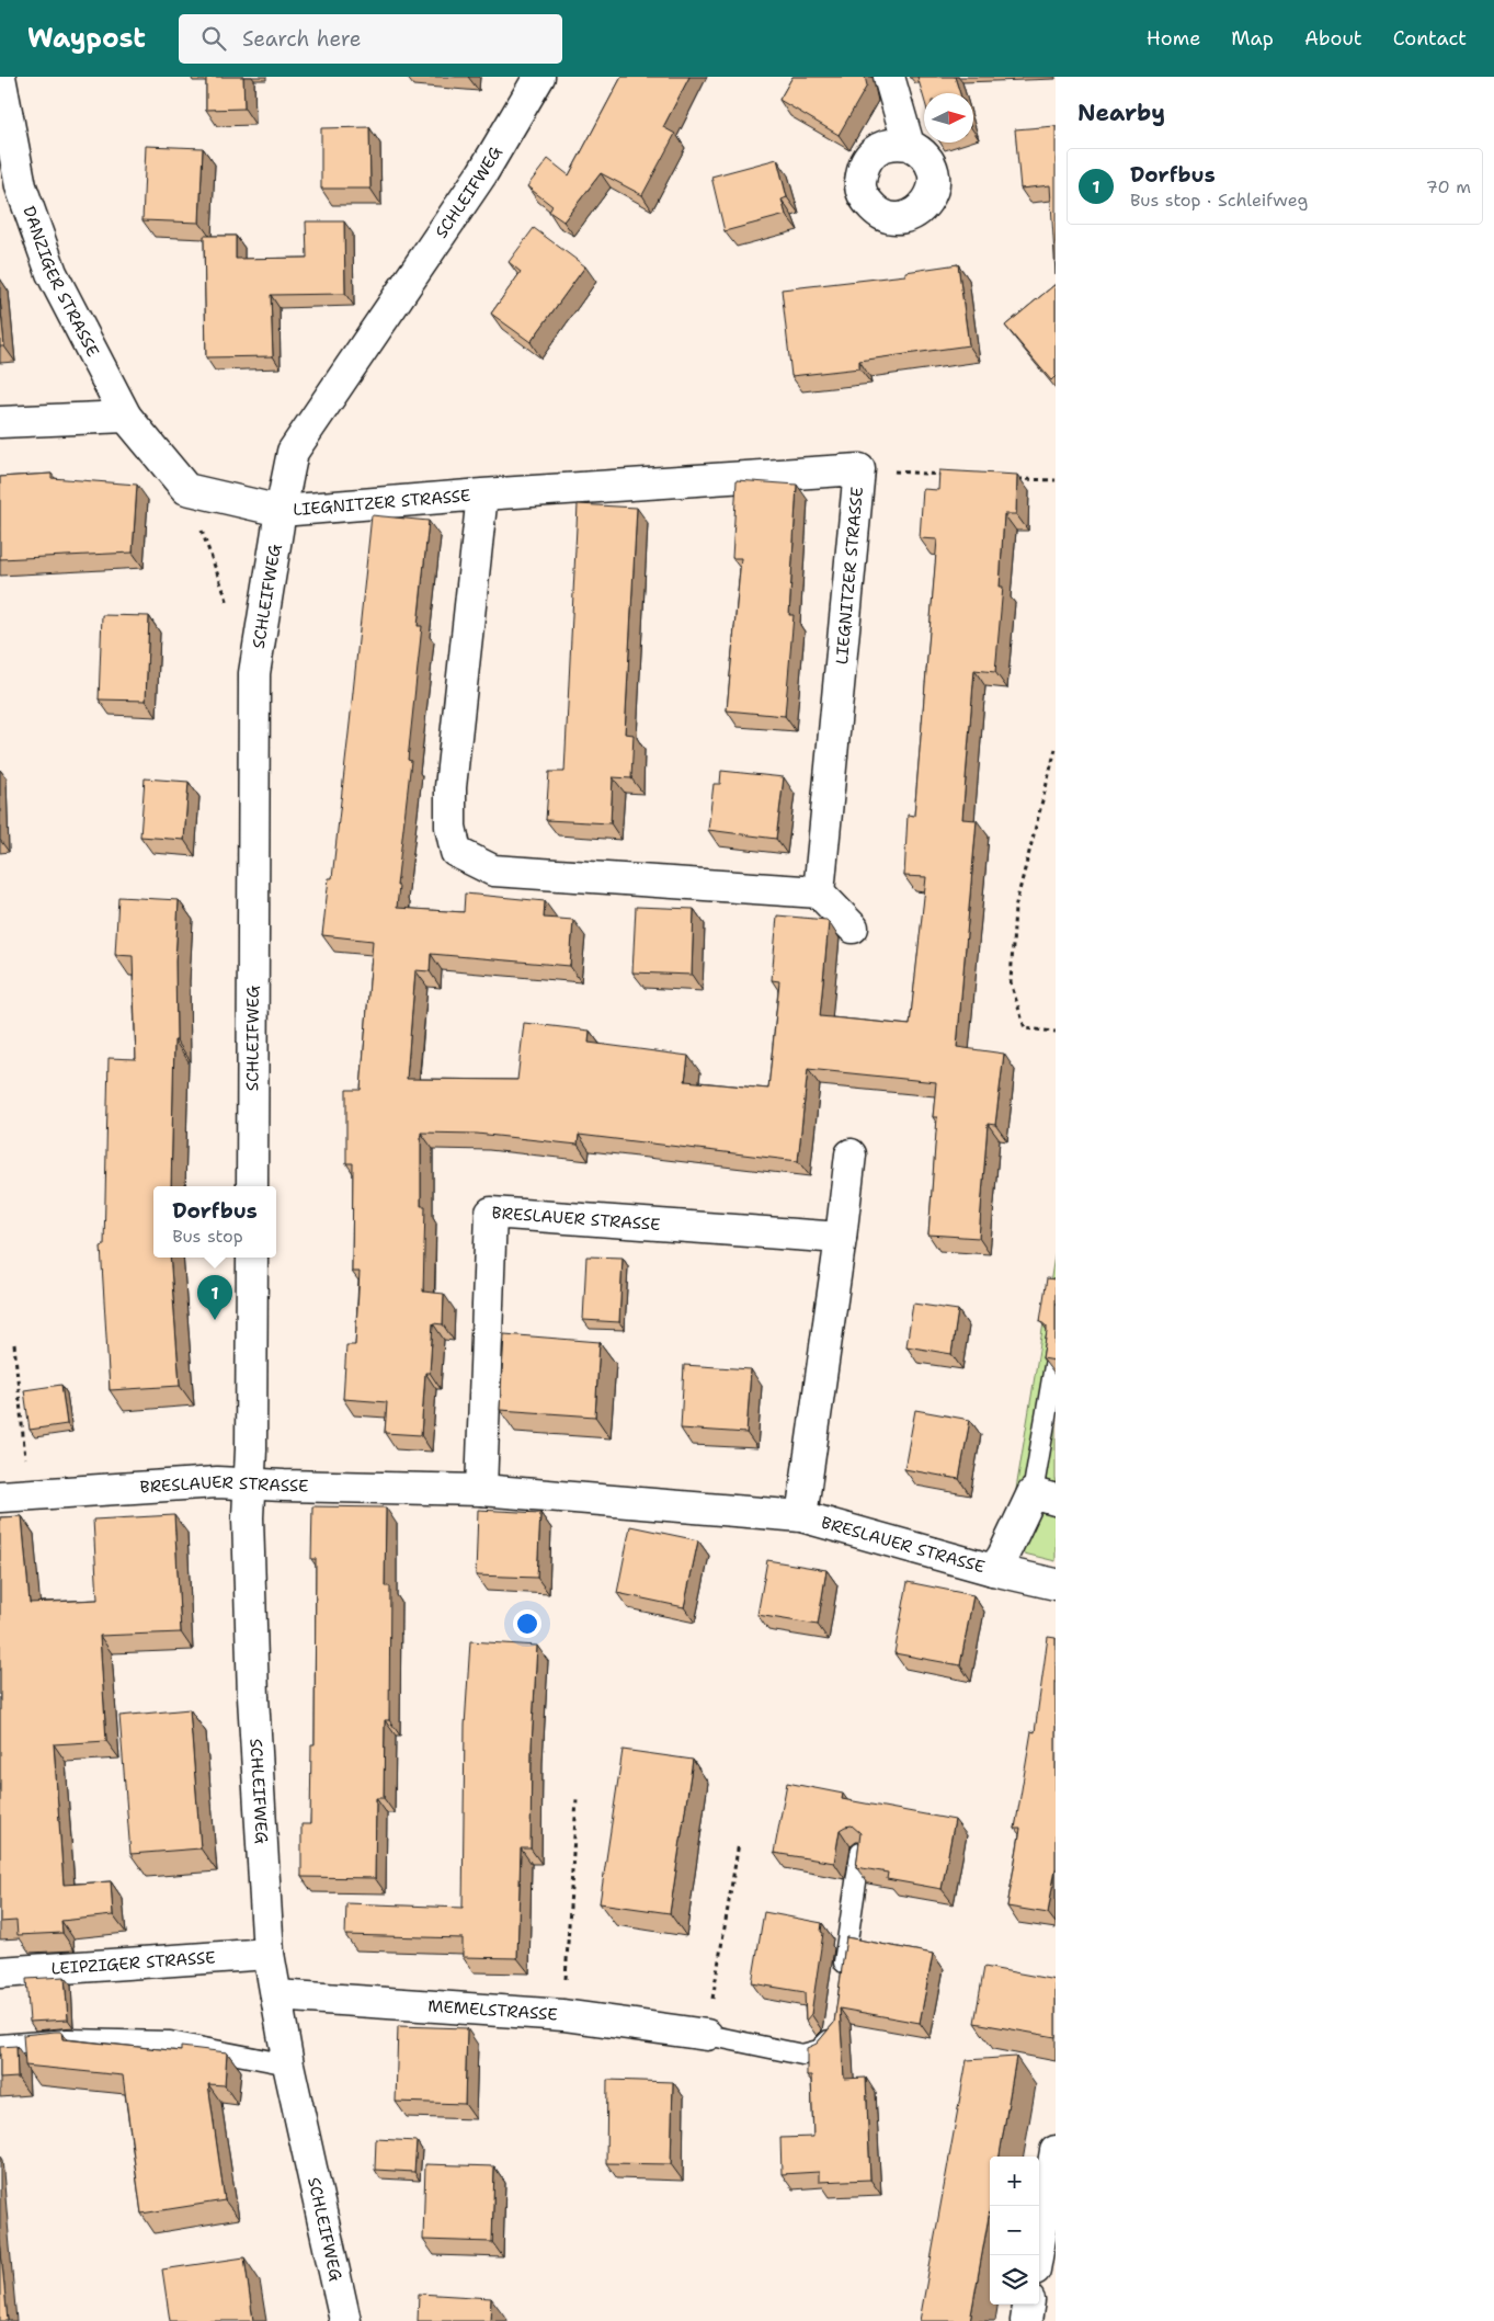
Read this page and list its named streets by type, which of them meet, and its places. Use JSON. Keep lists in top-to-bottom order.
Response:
{
  "streets": {
    "street": [
      "SCHLEIFWEG",
      "DANZIGER STRASSE",
      "LIEGNITZER STRASSE",
      "BRESLAUER STRASSE",
      "LEIPZIGER STRASSE",
      "MEMELSTRASSE"
    ]
  },
  "crossings": [
    ["SCHLEIFWEG", "LIEGNITZER STRASSE"],
    ["SCHLEIFWEG", "BRESLAUER STRASSE"],
    ["SCHLEIFWEG", "LEIPZIGER STRASSE"],
    ["SCHLEIFWEG", "MEMELSTRASSE"],
    ["DANZIGER STRASSE", "LIEGNITZER STRASSE"]
  ],
  "north": "right",
  "page": {
    "header": "Waypost",
    "search": "Search here",
    "nav": [
      "Home",
      "Map",
      "About",
      "Contact"
    ],
    "heading": "Nearby",
    "list": [
      {
        "mark": "1",
        "name": "Dorfbus",
        "note": "Bus stop · Schleifweg",
        "value": "70 m"
      }
    ],
    "popup": ["Dorfbus", "Bus stop"],
    "pins": "1",
    "map_buttons": ["+", "−"]
  }
}
